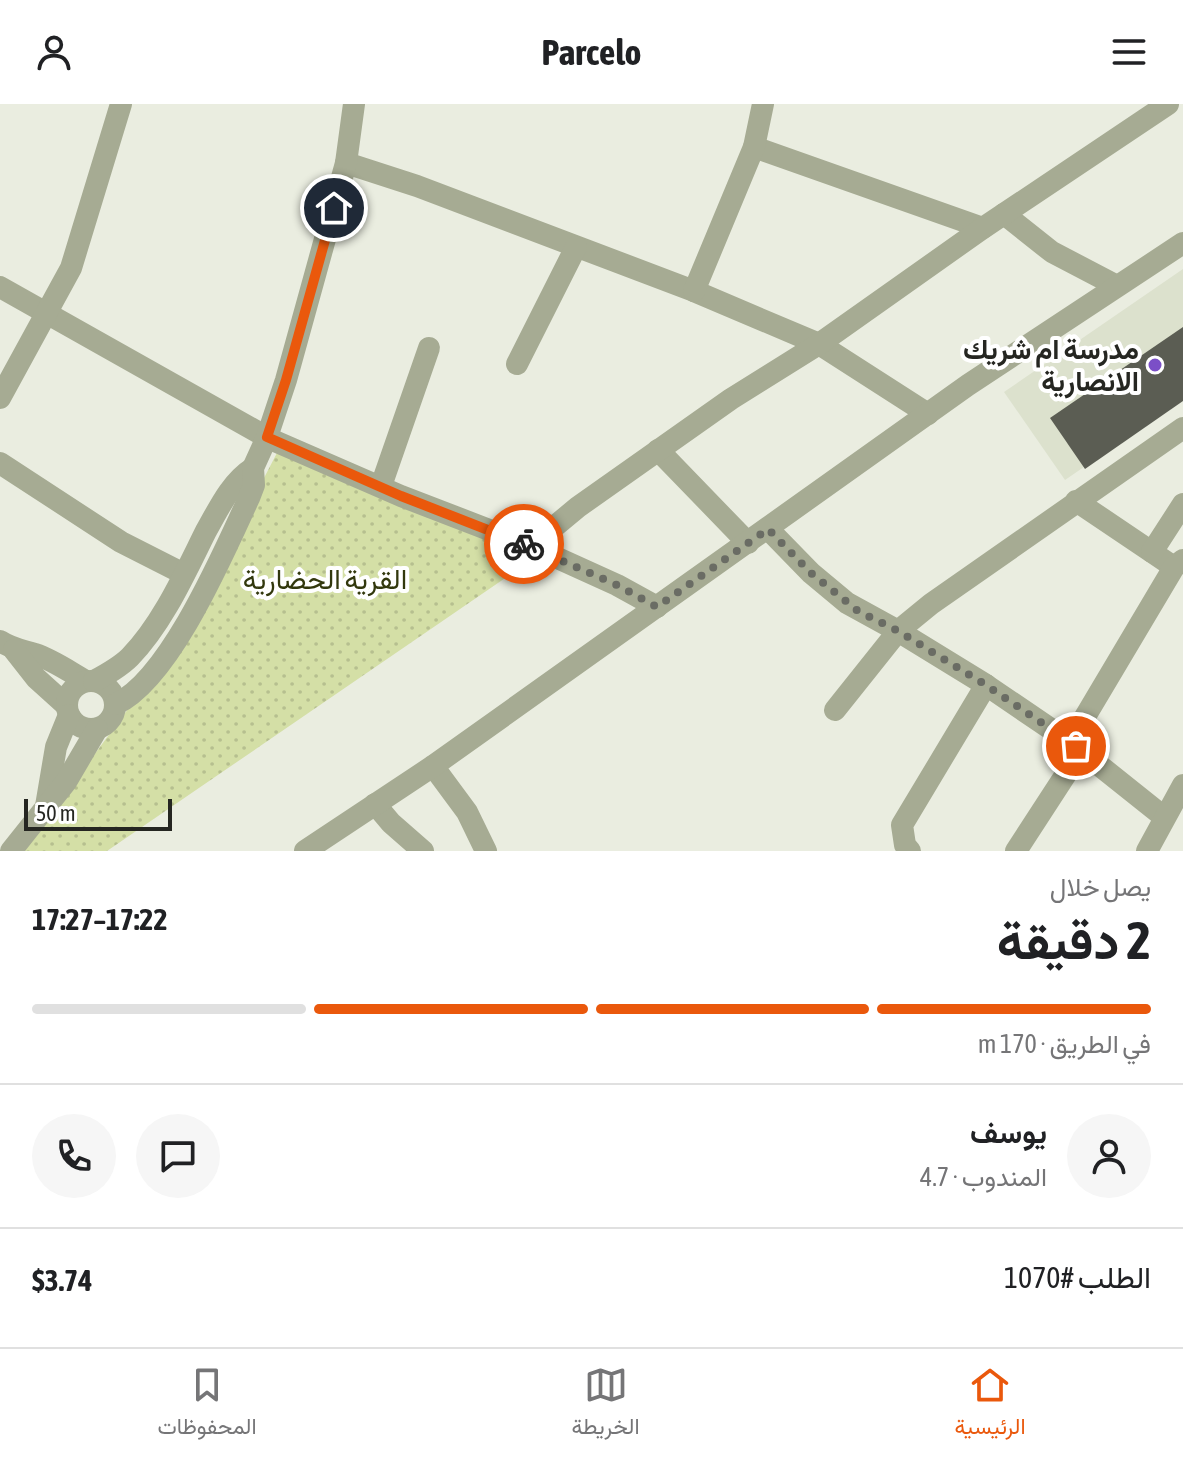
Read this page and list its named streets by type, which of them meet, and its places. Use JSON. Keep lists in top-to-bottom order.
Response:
{
  "parks": ["القرية الحضارية"],
  "places": ["مدرسة ام شريك الانصارية"],
  "scale_bar": "50 m",
  "page": {
    "header": "Parcelo",
    "scale": "50 m",
    "heading": ["2 دقيقة", "يصل خلال", "17:22–17:27"],
    "panel": [
      "يوسف",
      "المندوب · 4.7",
      "الطلب #1070",
      "$3.74"
    ],
    "bar": "في الطريق · 170 m",
    "tabs": ["الرئيسية", "الخريطة", "المحفوظات"]
  }
}
